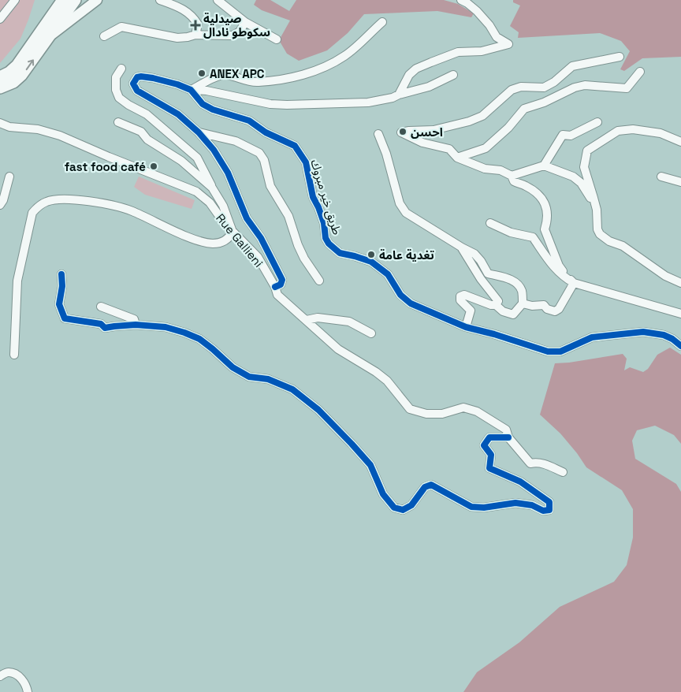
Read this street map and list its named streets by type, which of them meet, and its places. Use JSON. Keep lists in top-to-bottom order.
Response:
{
  "streets": {
    "street": ["طريق خير مبروك", "Rue Gallieni"]
  },
  "crossings": [
    ["طريق خير مبروك", "Rue Gallieni"]
  ],
  "places": {
    "health": ["صيدلية سكوطو نادال"],
    "other": [
      "ANEX APC",
      "احسن",
      "fast food café",
      "تغدية عامة"
    ]
  }
}
